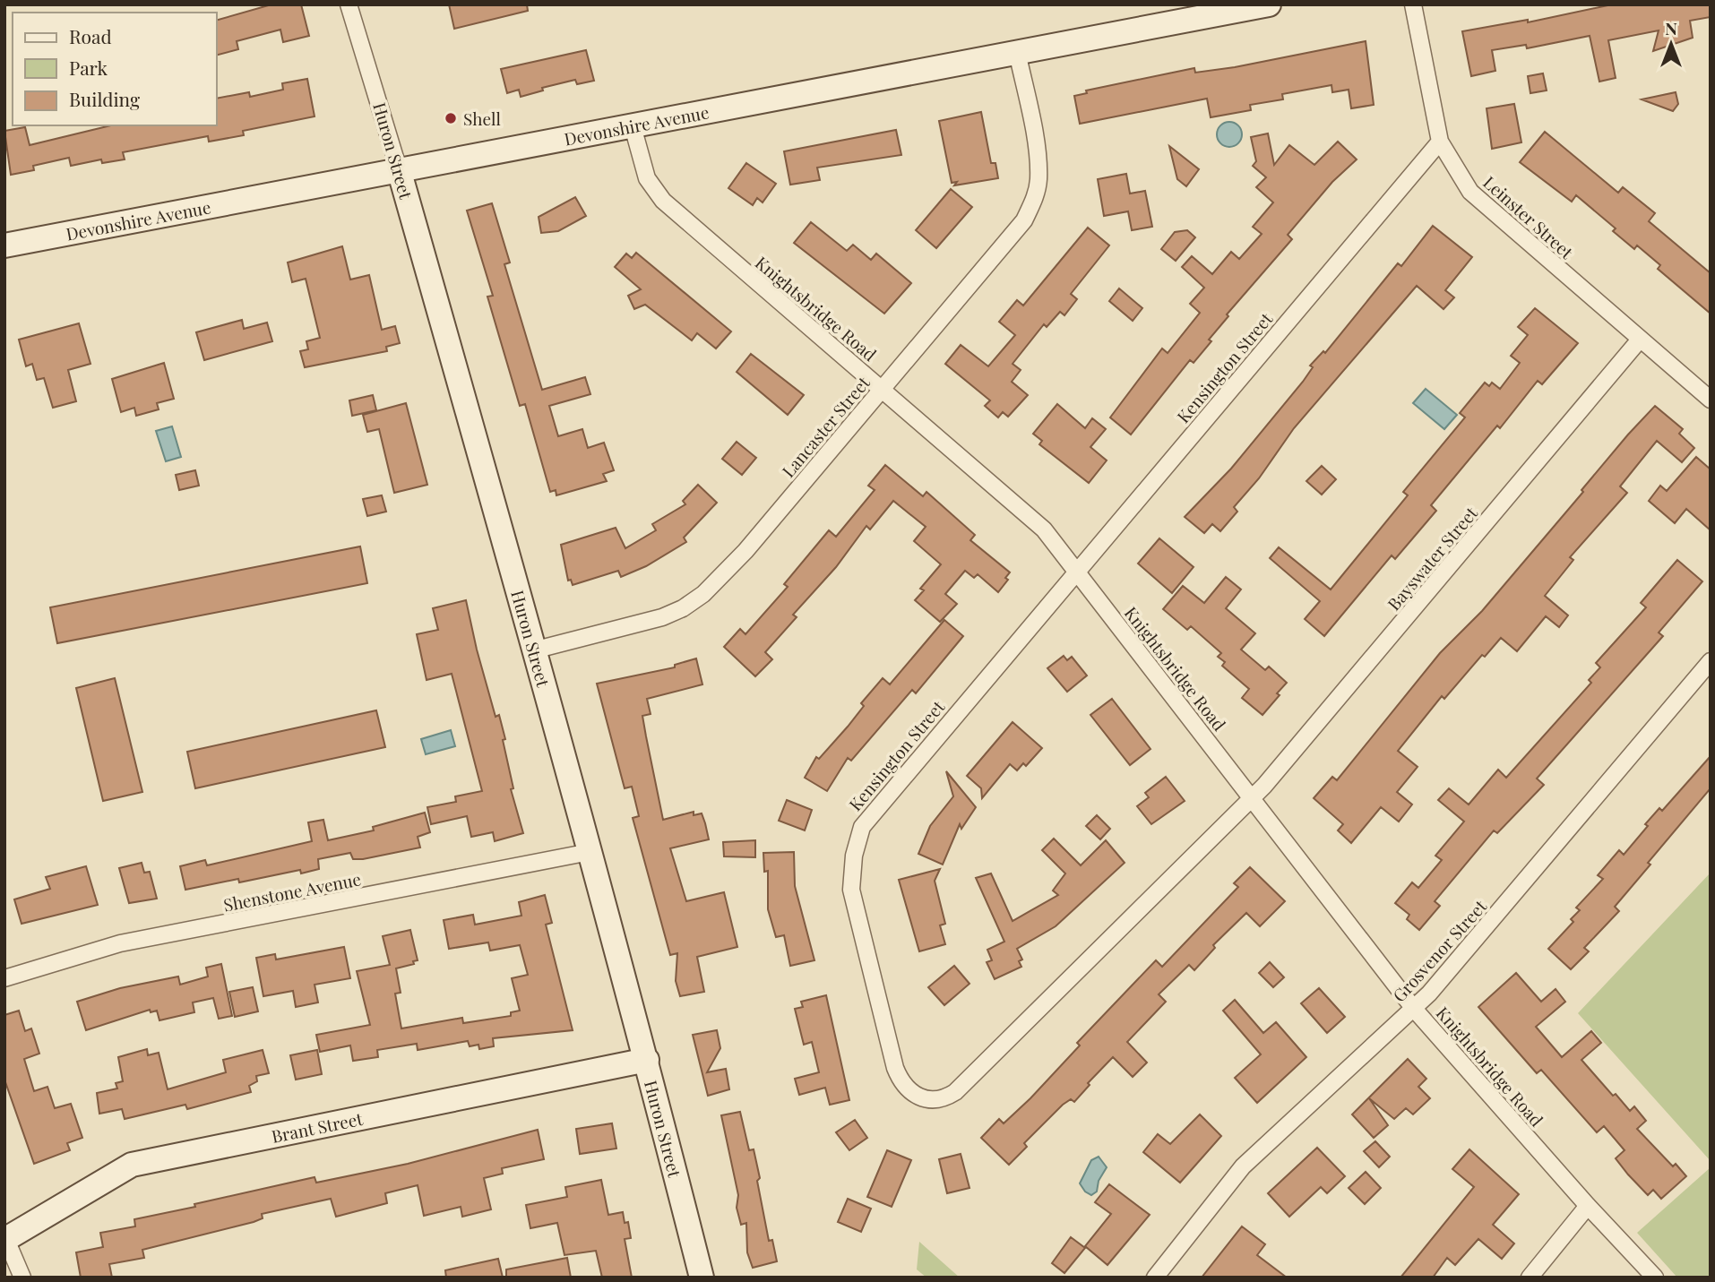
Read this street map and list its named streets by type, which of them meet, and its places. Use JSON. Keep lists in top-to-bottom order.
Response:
{
  "streets": {
    "main road": ["Devonshire Avenue", "Huron Street", "Brant Street"],
    "street": [
      "Leinster Street",
      "Knightsbridge Road",
      "Kensington Street",
      "Lancaster Street",
      "Bayswater Street",
      "Shenstone Avenue",
      "Grosvenor Street"
    ]
  },
  "crossings": [
    ["Devonshire Avenue", "Huron Street"],
    ["Devonshire Avenue", "Knightsbridge Road"],
    ["Devonshire Avenue", "Lancaster Street"],
    ["Huron Street", "Lancaster Street"],
    ["Huron Street", "Shenstone Avenue"],
    ["Huron Street", "Brant Street"],
    ["Leinster Street", "Kensington Street"],
    ["Leinster Street", "Bayswater Street"],
    ["Knightsbridge Road", "Kensington Street"],
    ["Knightsbridge Road", "Lancaster Street"],
    ["Knightsbridge Road", "Bayswater Street"],
    ["Knightsbridge Road", "Grosvenor Street"],
    ["Kensington Street", "Bayswater Street"]
  ],
  "places": ["Shell"],
  "legend": ["Road", "Park", "Building"],
  "north": "top"
}
